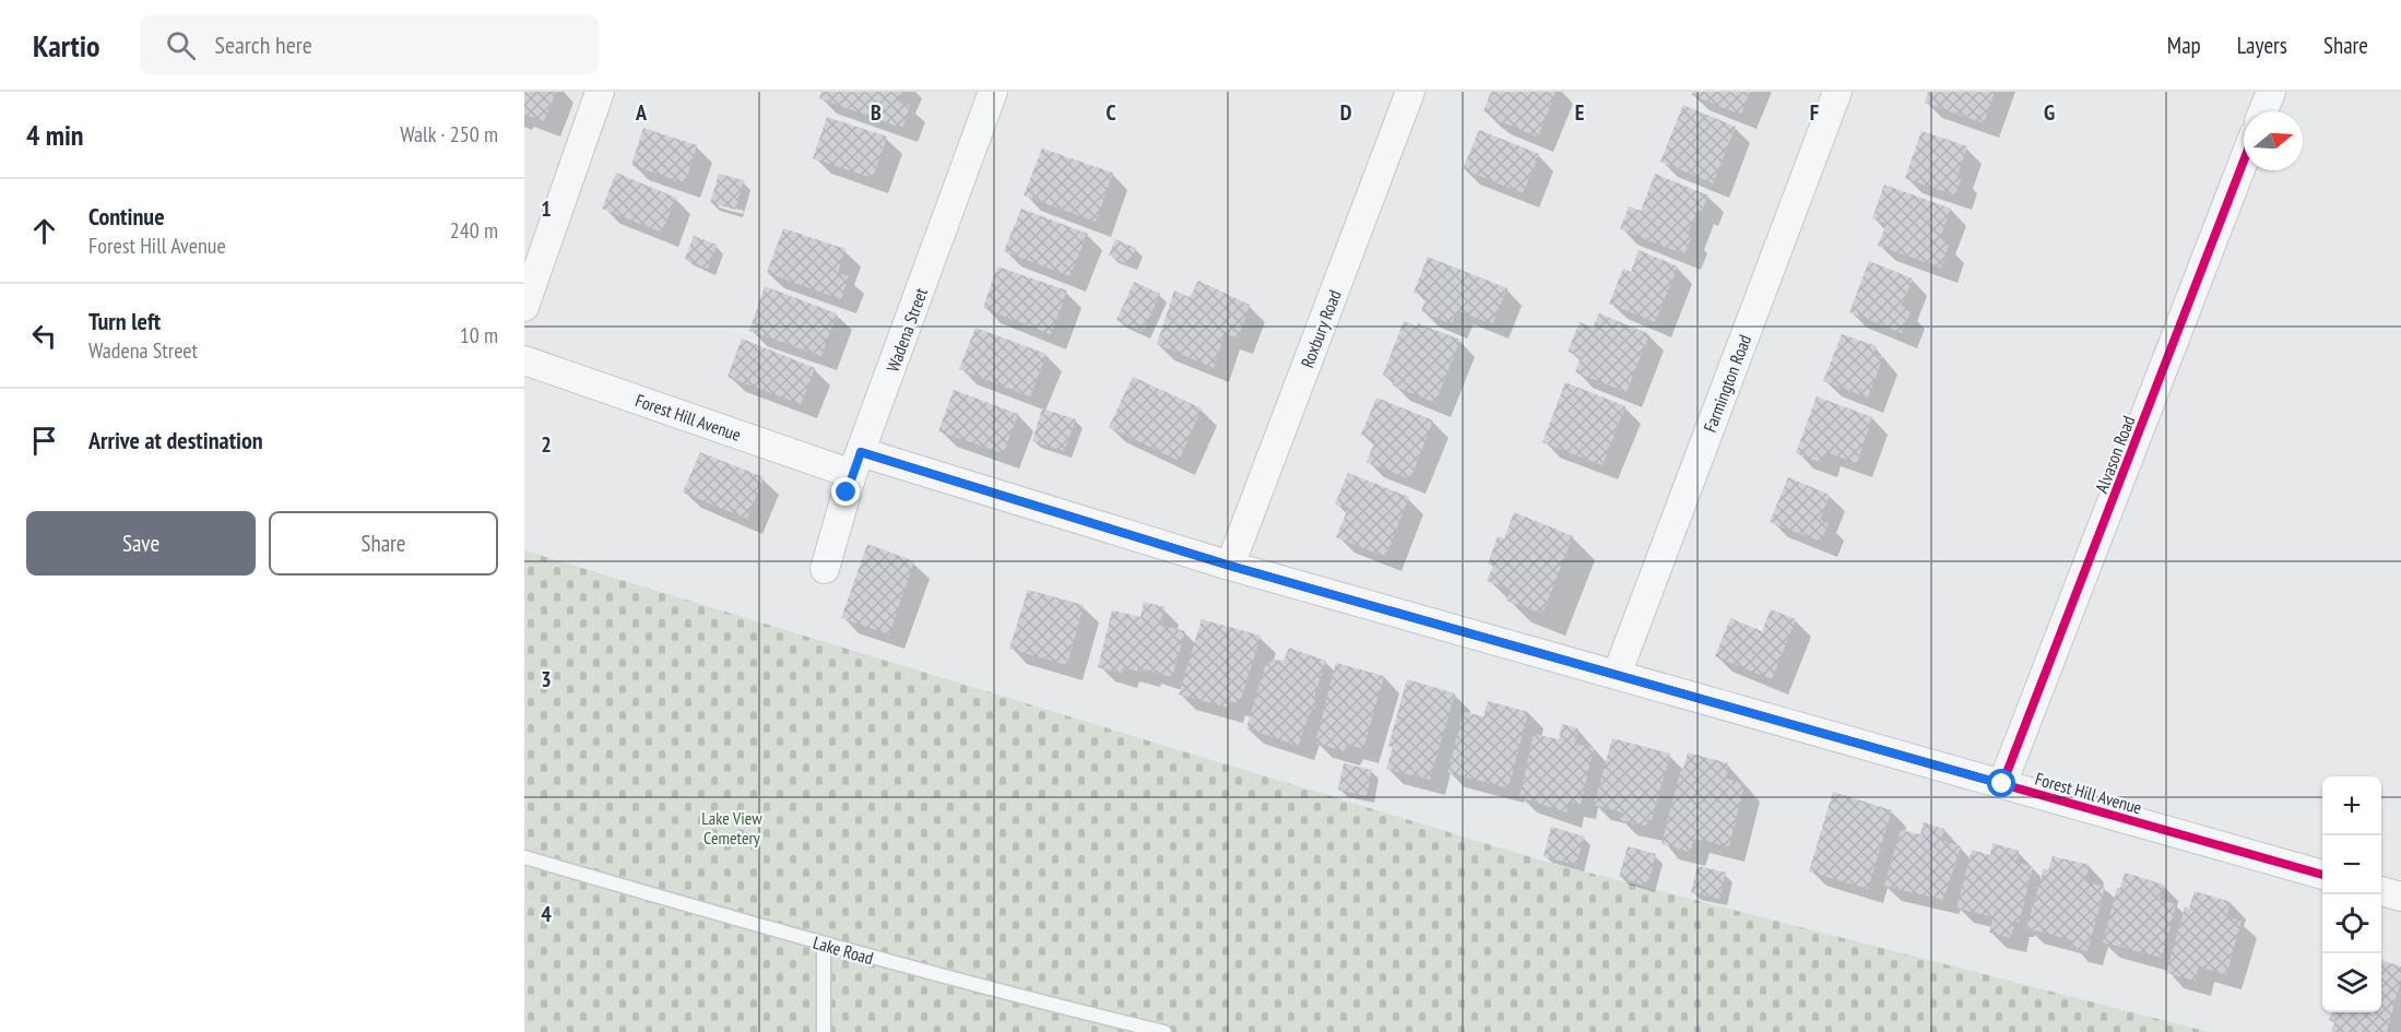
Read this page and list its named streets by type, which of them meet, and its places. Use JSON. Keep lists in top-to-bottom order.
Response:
{
  "streets": {
    "street": [
      "Roxbury Road",
      "Wadena Street",
      "Farmington Road",
      "Forest Hill Avenue",
      "Alvason Road"
    ],
    "lane": ["Lake Road"]
  },
  "crossings": [
    ["Roxbury Road", "Forest Hill Avenue"],
    ["Wadena Street", "Forest Hill Avenue"],
    ["Farmington Road", "Forest Hill Avenue"],
    ["Forest Hill Avenue", "Alvason Road"]
  ],
  "parks": ["Lake View Cemetery"],
  "north": "right",
  "page": {
    "header": "Kartio",
    "search": "Search here",
    "nav": ["Map", "Layers", "Share"],
    "heading": ["4 min", "Walk · 250 m"],
    "list": [
      ["Continue", "Forest Hill Avenue", "240 m"],
      ["Turn left", "Wadena Street", "10 m"],
      "Arrive at destination"
    ],
    "buttons": ["Save", "Share"],
    "map_buttons": ["+", "−"]
  },
  "grid": {
    "columns": [
      "A",
      "B",
      "C",
      "D",
      "E",
      "F",
      "G"
    ],
    "rows": [
      "1",
      "2",
      "3",
      "4"
    ]
  }
}
